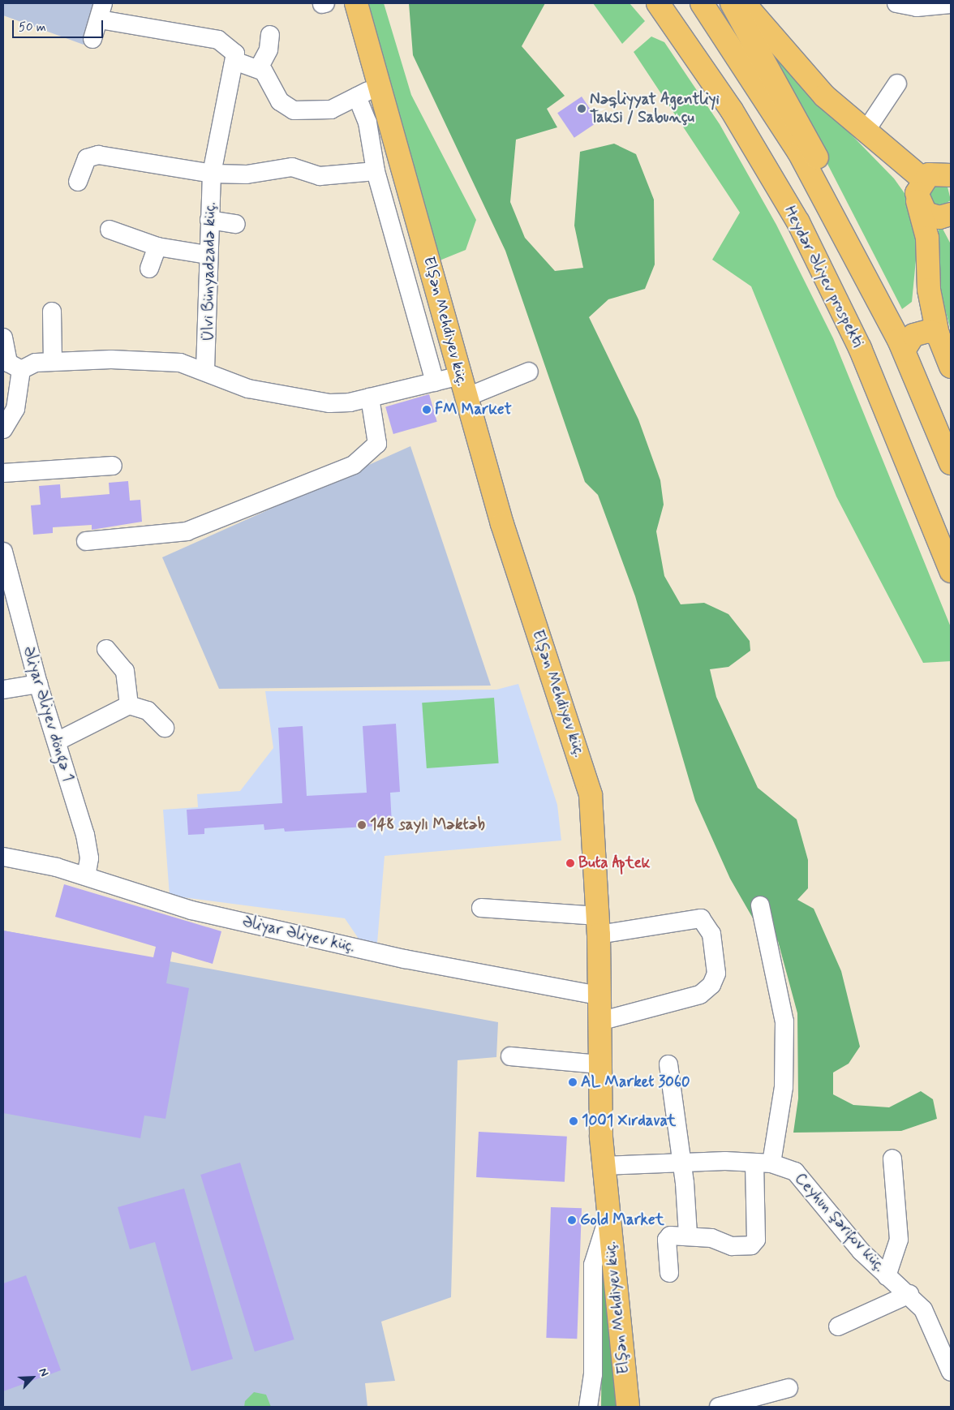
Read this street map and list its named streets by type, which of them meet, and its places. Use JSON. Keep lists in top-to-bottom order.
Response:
{
  "streets": {
    "main road": ["Heydər Əliyev prospekti", "Elşən Mehdiyev küç."],
    "street": [
      "Ülvi Bünyadzadə küç.",
      "Əliyar Əliyev döngə 1",
      "Əliyar Əliyev küç.",
      "Ceyhun Şərifov küç."
    ]
  },
  "crossings": [
    ["Elşən Mehdiyev küç.", "Əliyar Əliyev küç."],
    ["Elşən Mehdiyev küç.", "Ceyhun Şərifov küç."],
    ["Əliyar Əliyev döngə 1", "Əliyar Əliyev küç."]
  ],
  "places": [
    "Nəqliyyat Agentliyi Taksi / Sabunçu",
    "FM Market",
    "148 saylı Məktəb",
    "Buta Aptek",
    "AL Market 3060",
    "1001 Xırdavat",
    "Gold Market"
  ],
  "scale_bar": "50 m",
  "north": "top right"
}
